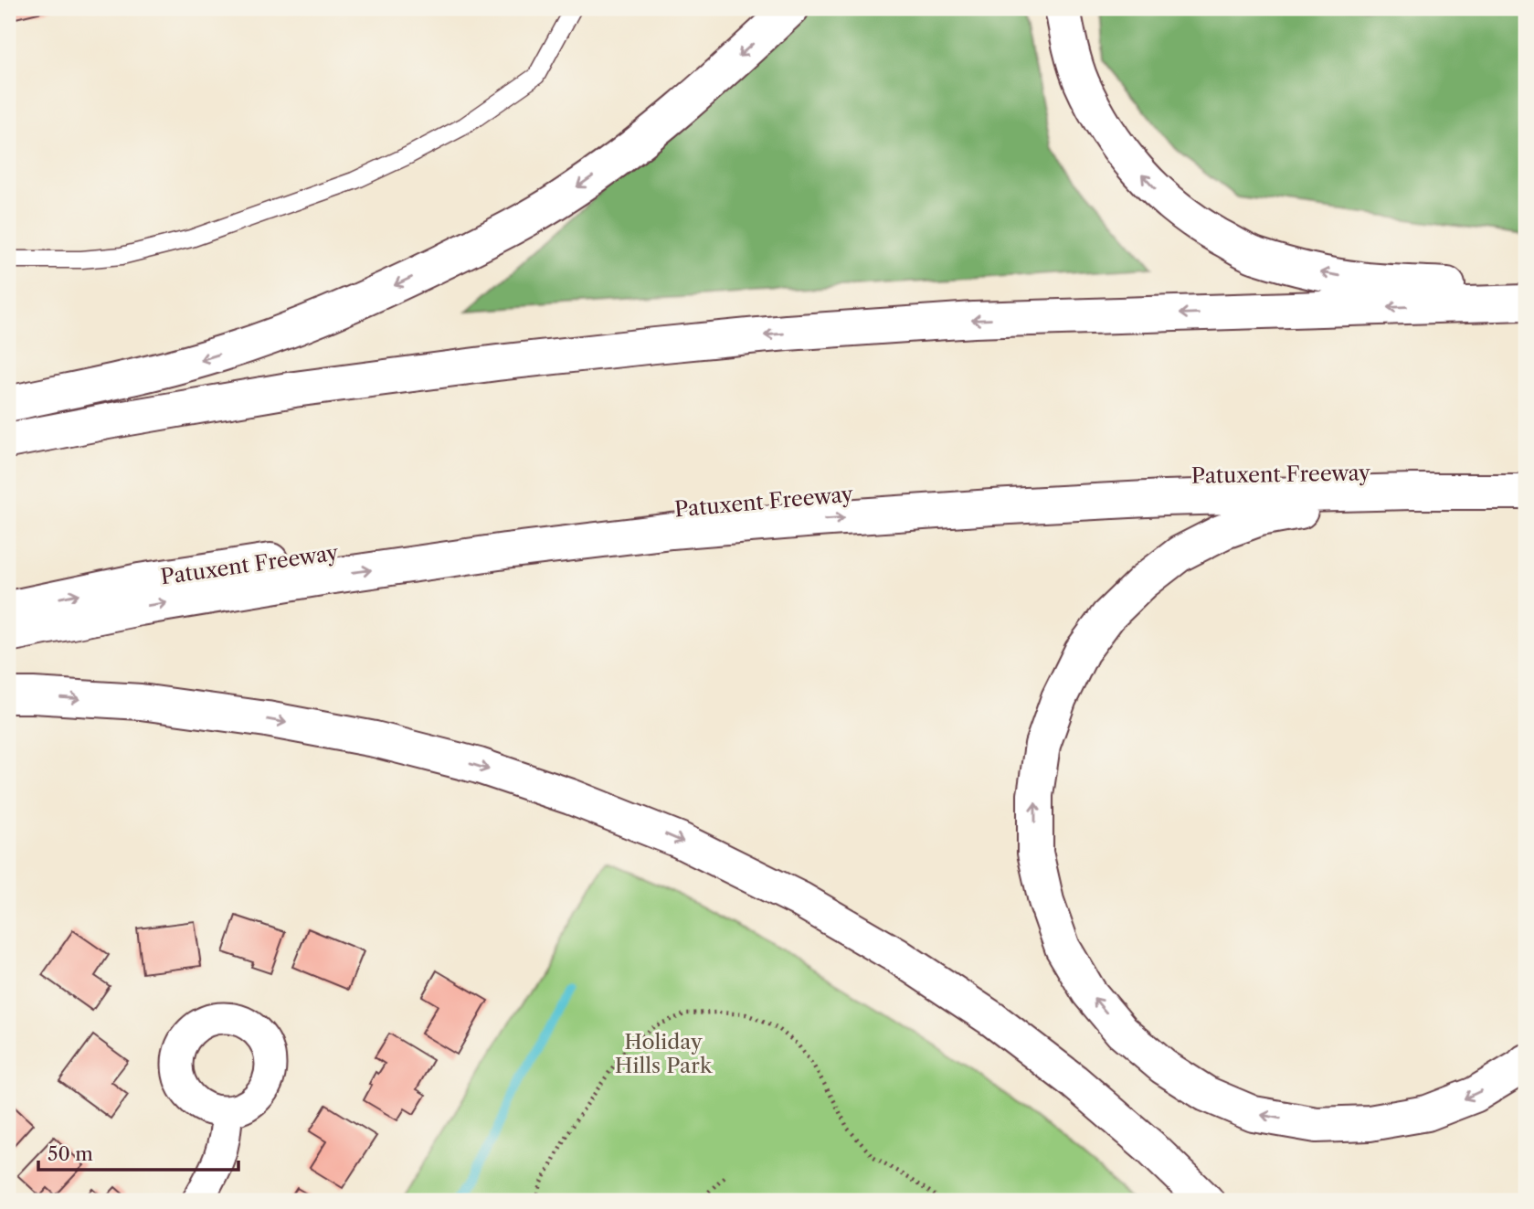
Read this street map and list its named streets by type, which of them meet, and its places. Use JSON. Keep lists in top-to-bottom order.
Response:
{
  "streets": {
    "highway": ["Patuxent Freeway"]
  },
  "parks": ["Holiday Hills Park"],
  "scale_bar": "50 m"
}
